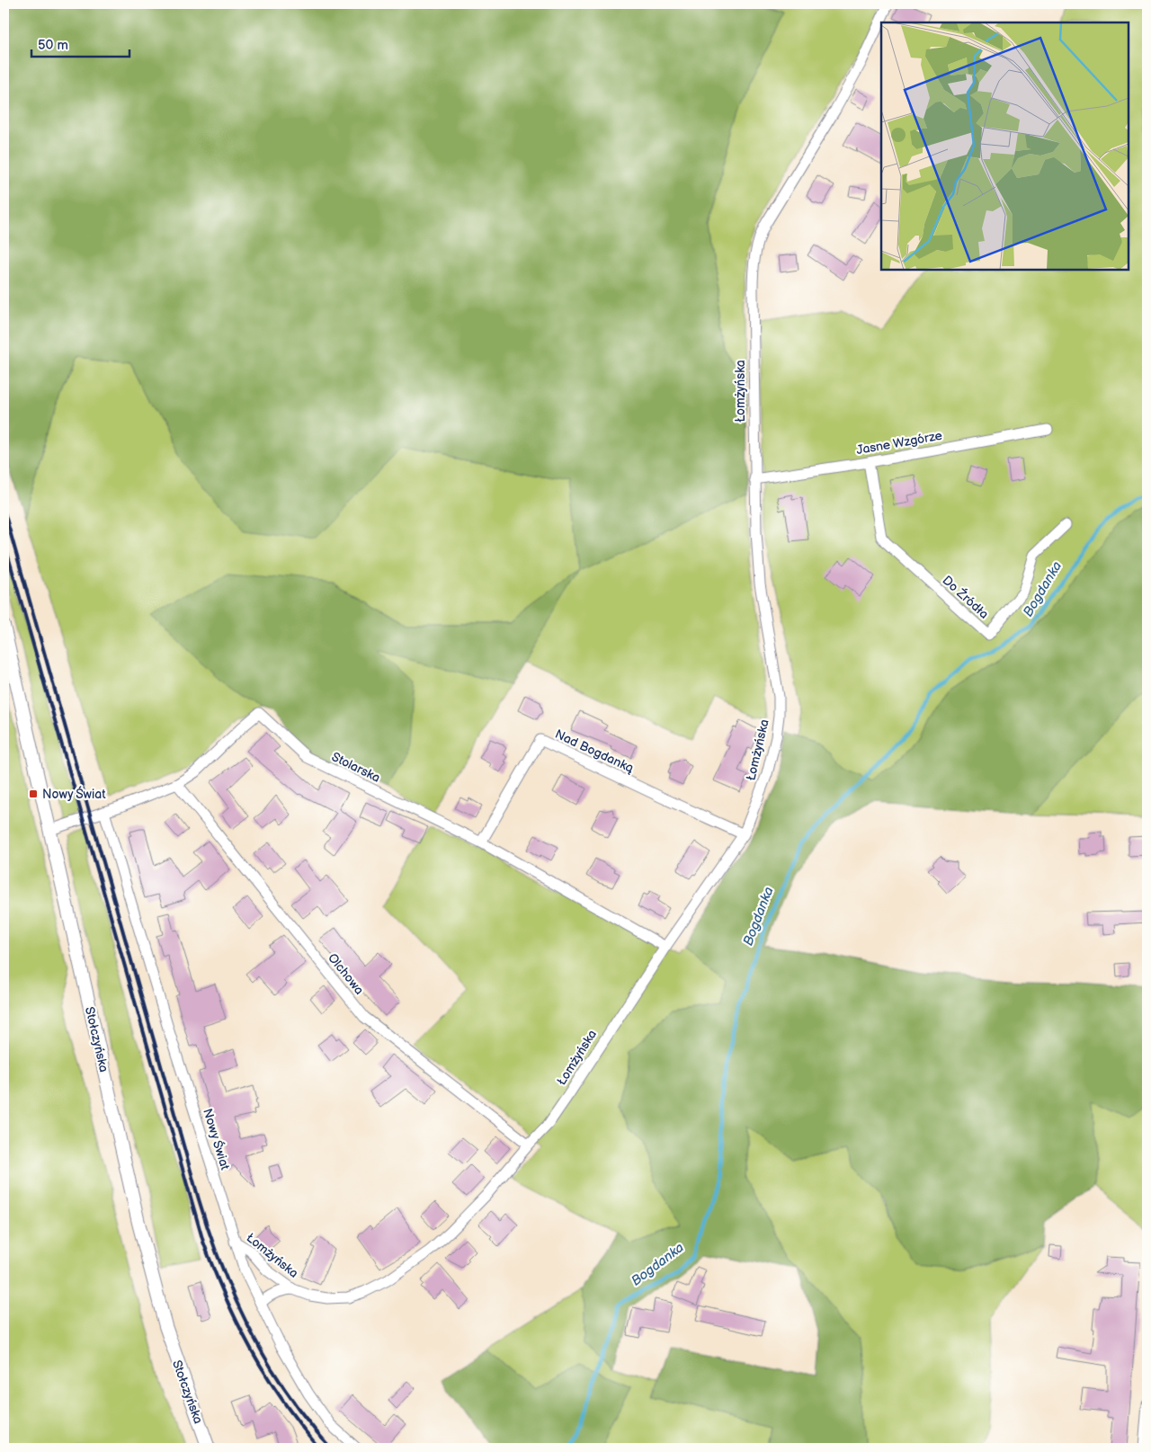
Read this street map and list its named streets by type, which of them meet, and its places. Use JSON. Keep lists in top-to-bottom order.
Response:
{
  "streets": {
    "street": [
      "Łomżyńska",
      "Jasne Wzgórze",
      "Do Źródła",
      "Nad Bogdanką",
      "Stolarska",
      "Olchowa",
      "Stołczyńska",
      "Nowy Świat"
    ]
  },
  "crossings": [
    ["Łomżyńska", "Jasne Wzgórze"],
    ["Łomżyńska", "Nad Bogdanką"],
    ["Łomżyńska", "Stolarska"],
    ["Łomżyńska", "Olchowa"],
    ["Łomżyńska", "Nowy Świat"],
    ["Jasne Wzgórze", "Do Źródła"],
    ["Nad Bogdanką", "Stolarska"],
    ["Stolarska", "Olchowa"],
    ["Stolarska", "Stołczyńska"],
    ["Stolarska", "Nowy Świat"]
  ],
  "water": ["Bogdanka"],
  "places": {
    "transit": ["Nowy Świat"]
  },
  "scale_bar": "50 m"
}
